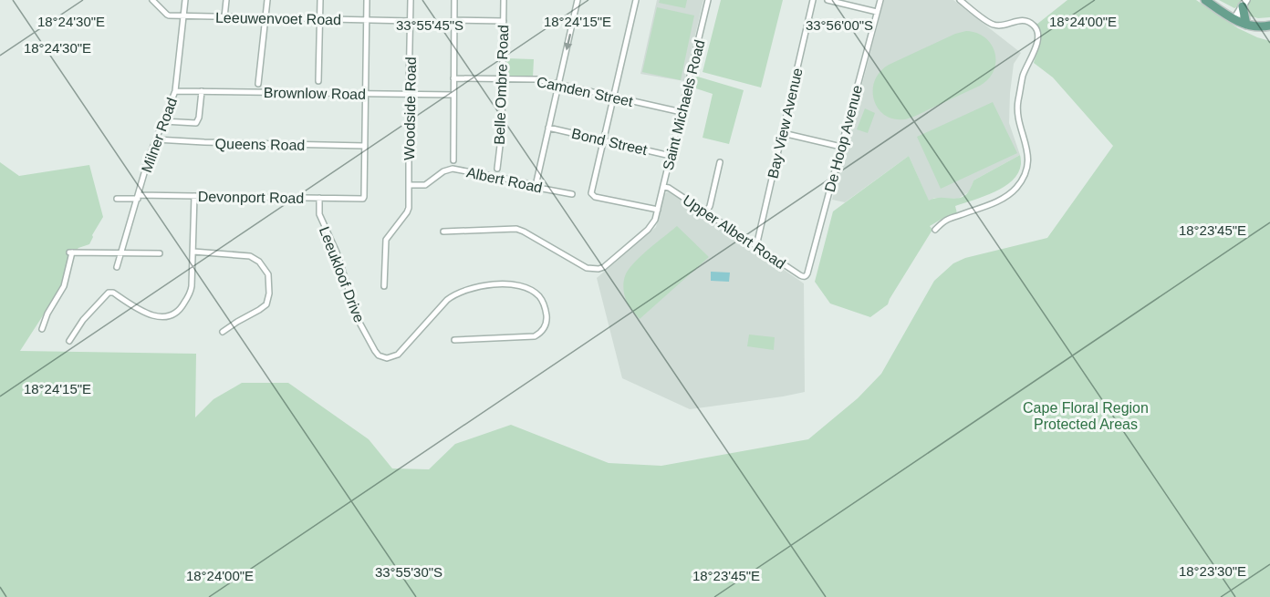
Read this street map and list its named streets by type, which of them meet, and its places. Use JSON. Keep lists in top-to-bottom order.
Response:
{
  "streets": {
    "street": [
      "Leeuwenvoet Road",
      "Belle Ombre Road",
      "Camden Street",
      "Brownlow Road",
      "Saint Michaels Road",
      "Woodside Road",
      "Bay View Avenue",
      "Milner Road",
      "De Hoop Avenue",
      "Bond Street",
      "Queens Road",
      "Albert Road",
      "Devonport Road",
      "Upper Albert Road",
      "Leeukloof Drive"
    ]
  },
  "crossings": [
    ["Leeuwenvoet Road", "Woodside Road"],
    ["Leeuwenvoet Road", "Milner Road"],
    ["Belle Ombre Road", "Camden Street"],
    ["Camden Street", "Saint Michaels Road"],
    ["Brownlow Road", "Woodside Road"],
    ["Brownlow Road", "Milner Road"],
    ["Saint Michaels Road", "Bond Street"],
    ["Saint Michaels Road", "Upper Albert Road"],
    ["Woodside Road", "Albert Road"],
    ["Bay View Avenue", "Upper Albert Road"],
    ["Milner Road", "Queens Road"],
    ["Milner Road", "Devonport Road"],
    ["De Hoop Avenue", "Upper Albert Road"],
    ["Queens Road", "Devonport Road"],
    ["Devonport Road", "Leeukloof Drive"]
  ],
  "parks": ["Cape Floral Region Protected Areas"],
  "coordinates": [
    "18°24'30\"E",
    "18°24'15\"E",
    "18°24'00\"E",
    "33°55'45\"S",
    "33°56'00\"S",
    "18°23'45\"E",
    "18°23'30\"E",
    "33°55'30\"S"
  ]
}
